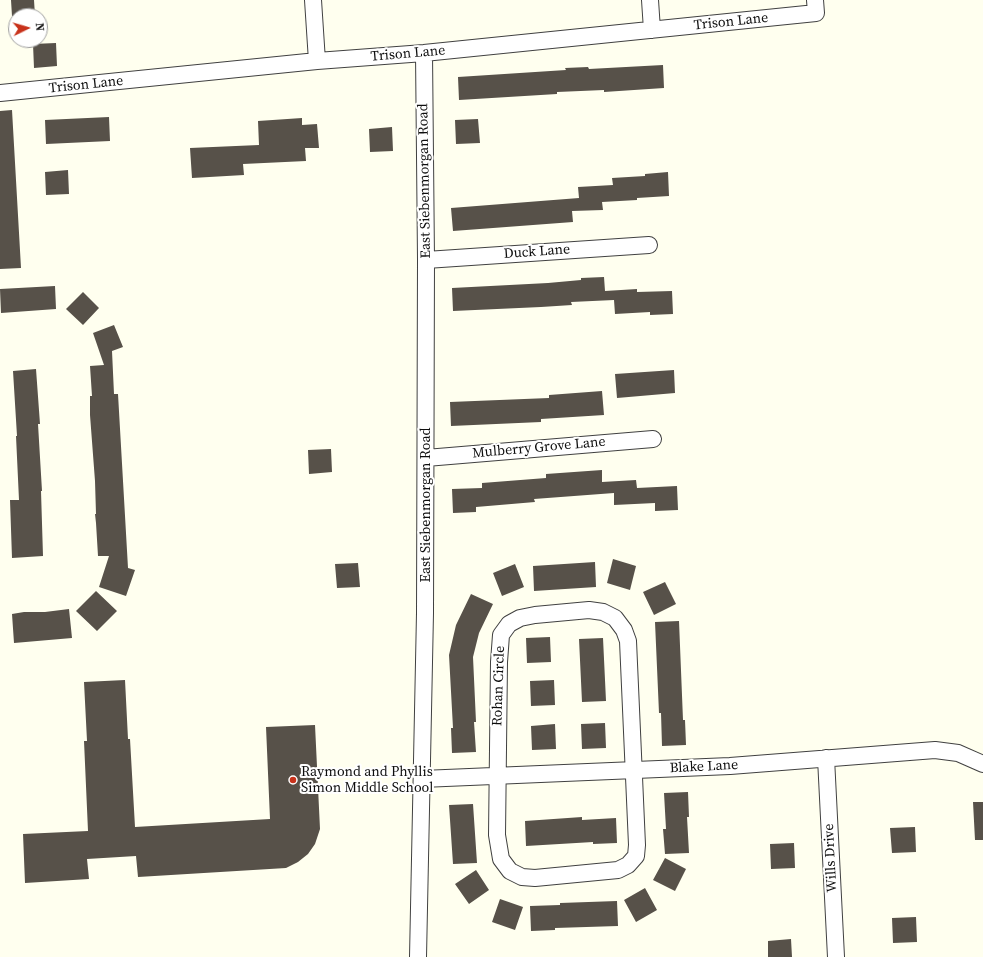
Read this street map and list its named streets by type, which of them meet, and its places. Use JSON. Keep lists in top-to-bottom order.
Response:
{
  "streets": {
    "street": [
      "Trison Lane",
      "East Siebenmorgan Road",
      "Duck Lane",
      "Mulberry Grove Lane",
      "Rohan Circle",
      "Blake Lane",
      "Wills Drive"
    ]
  },
  "crossings": [
    ["Trison Lane", "East Siebenmorgan Road"],
    ["East Siebenmorgan Road", "Duck Lane"],
    ["East Siebenmorgan Road", "Mulberry Grove Lane"],
    ["East Siebenmorgan Road", "Blake Lane"],
    ["Rohan Circle", "Blake Lane"],
    ["Blake Lane", "Wills Drive"]
  ],
  "places": ["Raymond and Phyllis Simon Middle School"],
  "north": "right"
}
